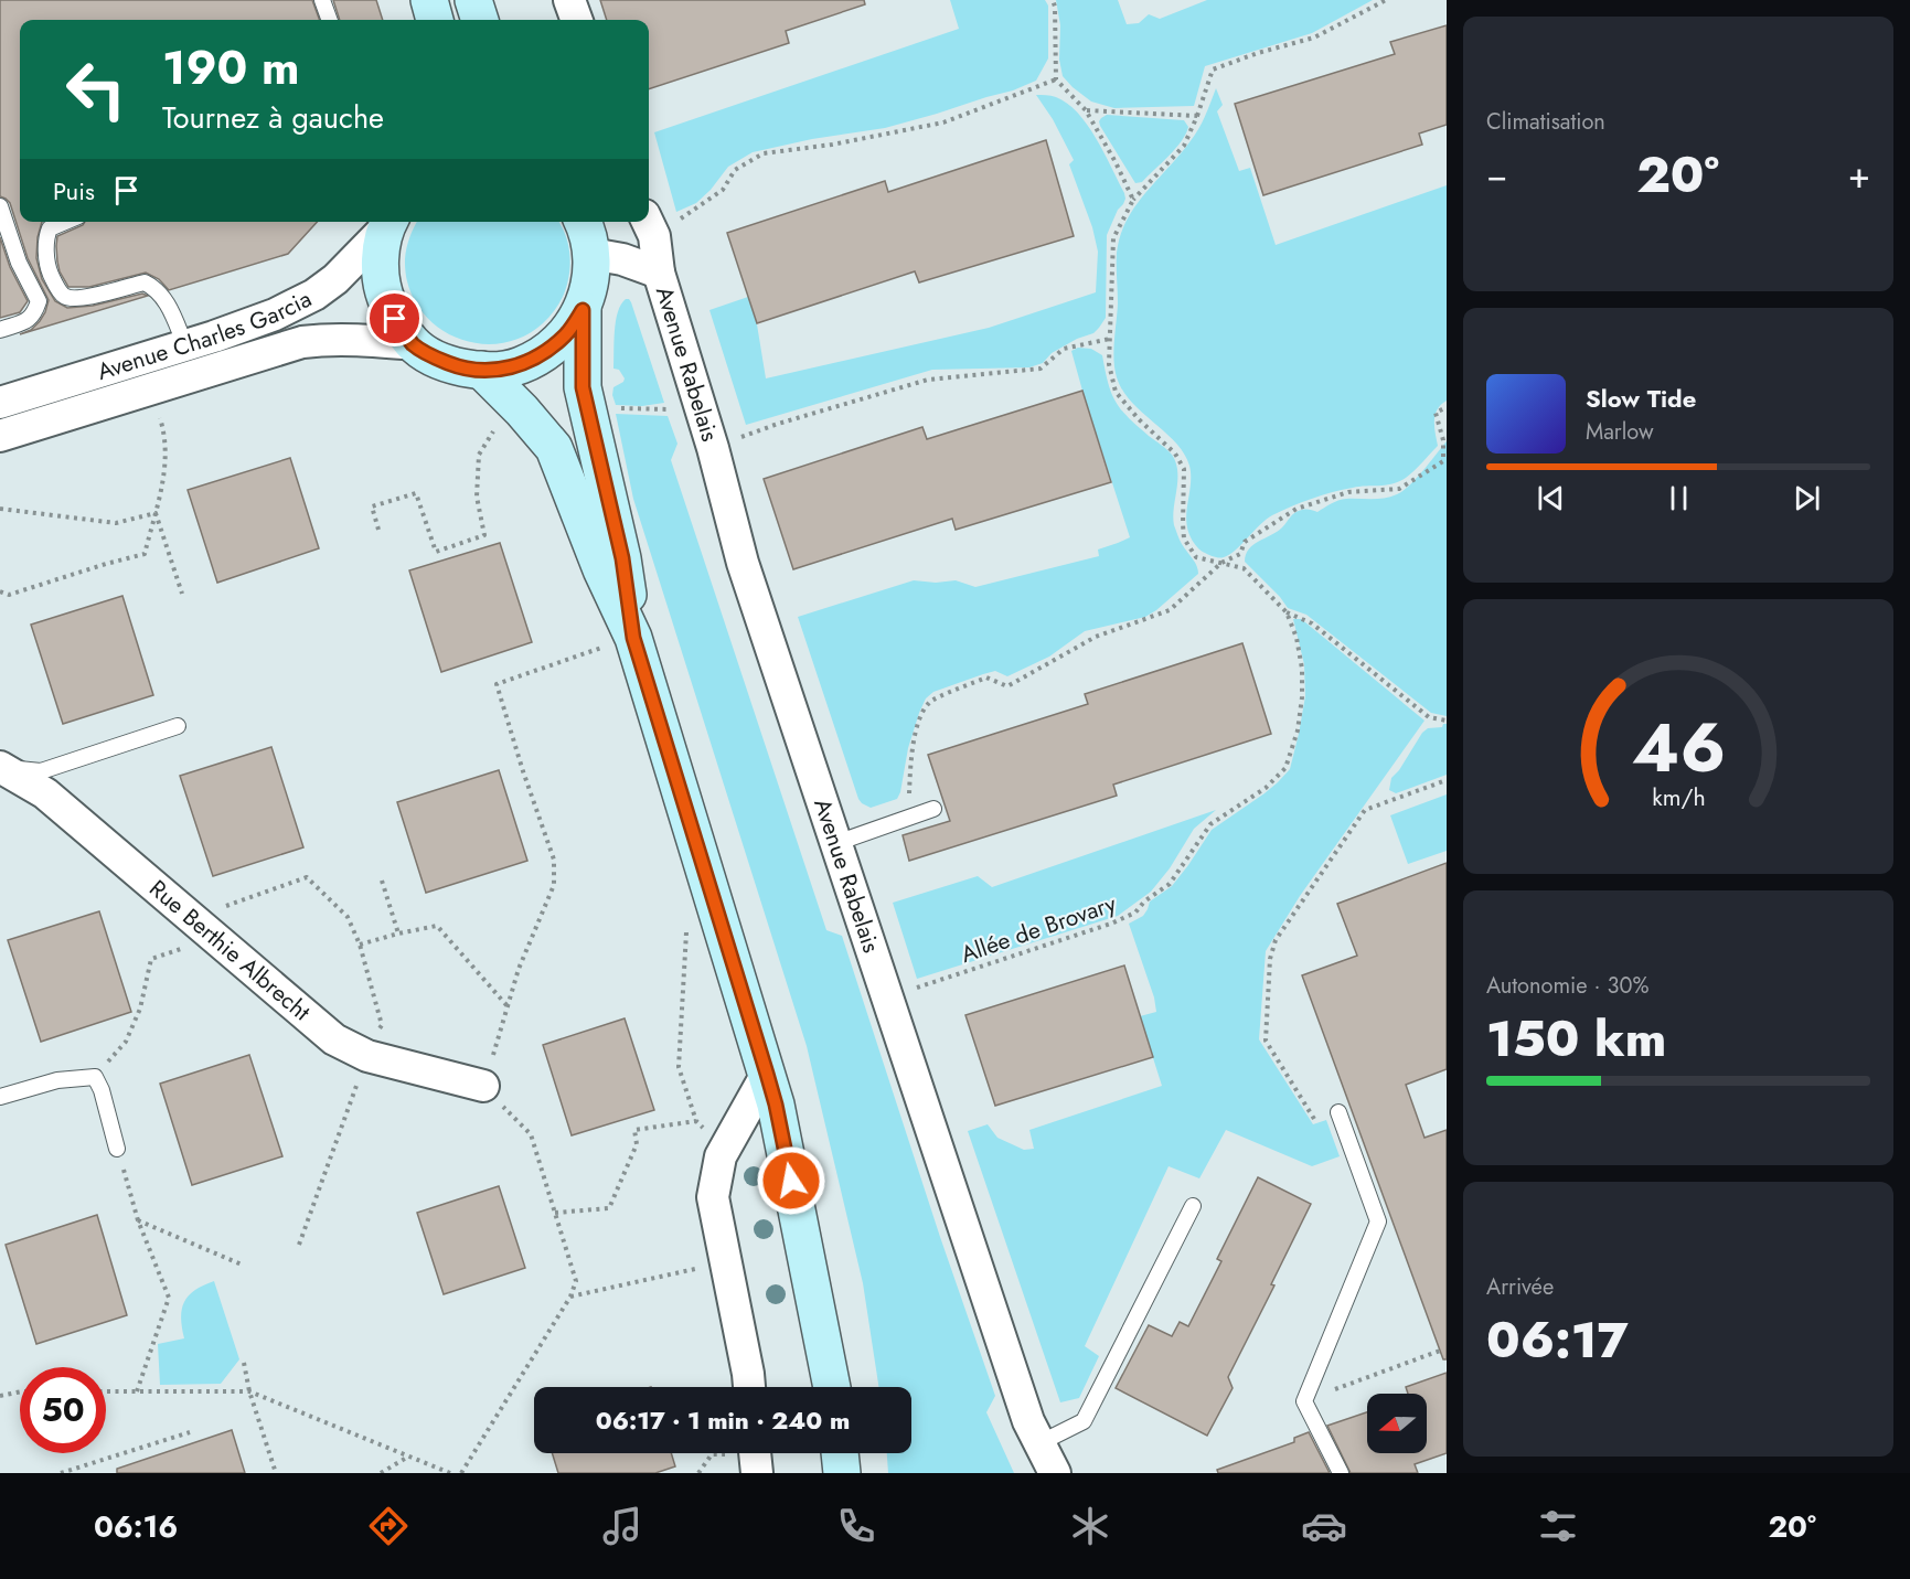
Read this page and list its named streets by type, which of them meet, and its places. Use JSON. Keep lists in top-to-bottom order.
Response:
{
  "streets": {
    "street": ["Avenue Charles Garcia", "Avenue Rabelais", "Rue Berthie Albrecht"],
    "path": ["Allée de Brovary"]
  },
  "crossings": [
    ["Avenue Rabelais", "Allée de Brovary"]
  ],
  "north": "left",
  "page": {
    "tile": [
      "Climatisation",
      ["Autonomie · 30%", "150 km"],
      ["Arrivée", "06:17"]
    ],
    "turn": ["190 m", "Tournez à gauche"],
    "heat": ["−", "20°", "+"],
    "then": "Puis",
    "song": ["Slow Tide", "Marlow"],
    "limit": "50",
    "trip": "06:17 · 1 min · 240 m",
    "tabs": ["06:16", "20°"],
    "gauge": ["46", "km/h"]
  }
}
